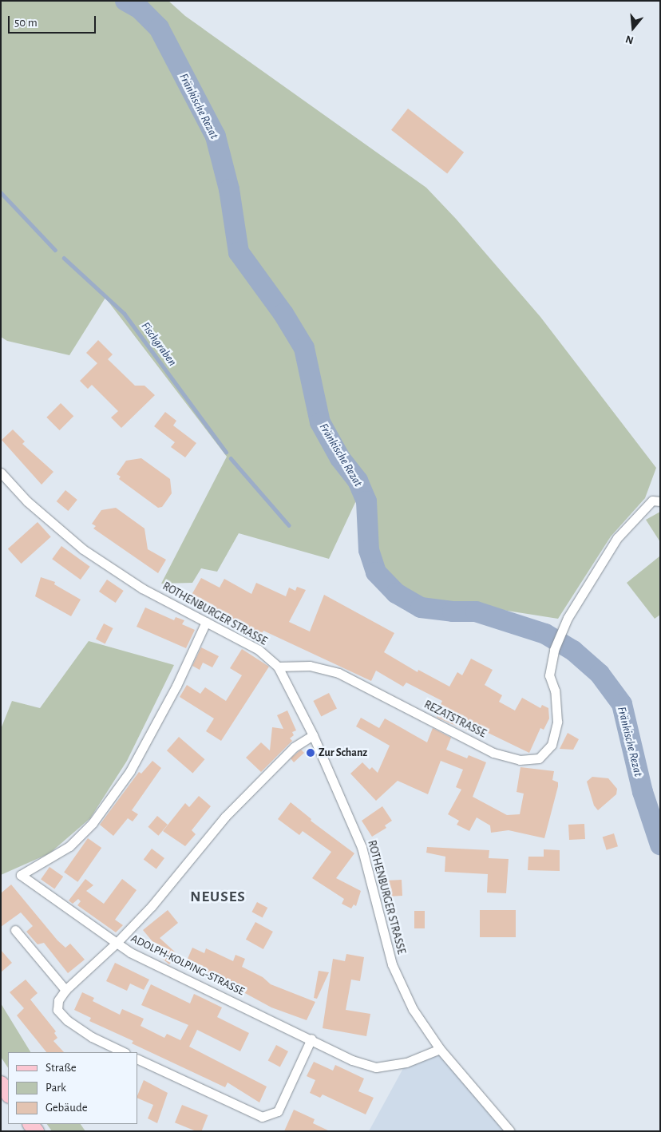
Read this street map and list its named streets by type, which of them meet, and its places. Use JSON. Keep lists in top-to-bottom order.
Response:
{
  "streets": {
    "street": ["ROTHENBURGER STRASSE", "REZATSTRASSE", "ADOLPH-KOLPING-STRASSE"]
  },
  "crossings": [
    ["ROTHENBURGER STRASSE", "REZATSTRASSE"],
    ["ROTHENBURGER STRASSE", "ADOLPH-KOLPING-STRASSE"]
  ],
  "districts": ["NEUSES"],
  "water": ["Fränkische Rezat", "Fischgraben"],
  "places": ["Zur Schanz"],
  "legend": ["Straße", "Park", "Gebäude"],
  "scale_bar": "50 m",
  "north": "bottom"
}
